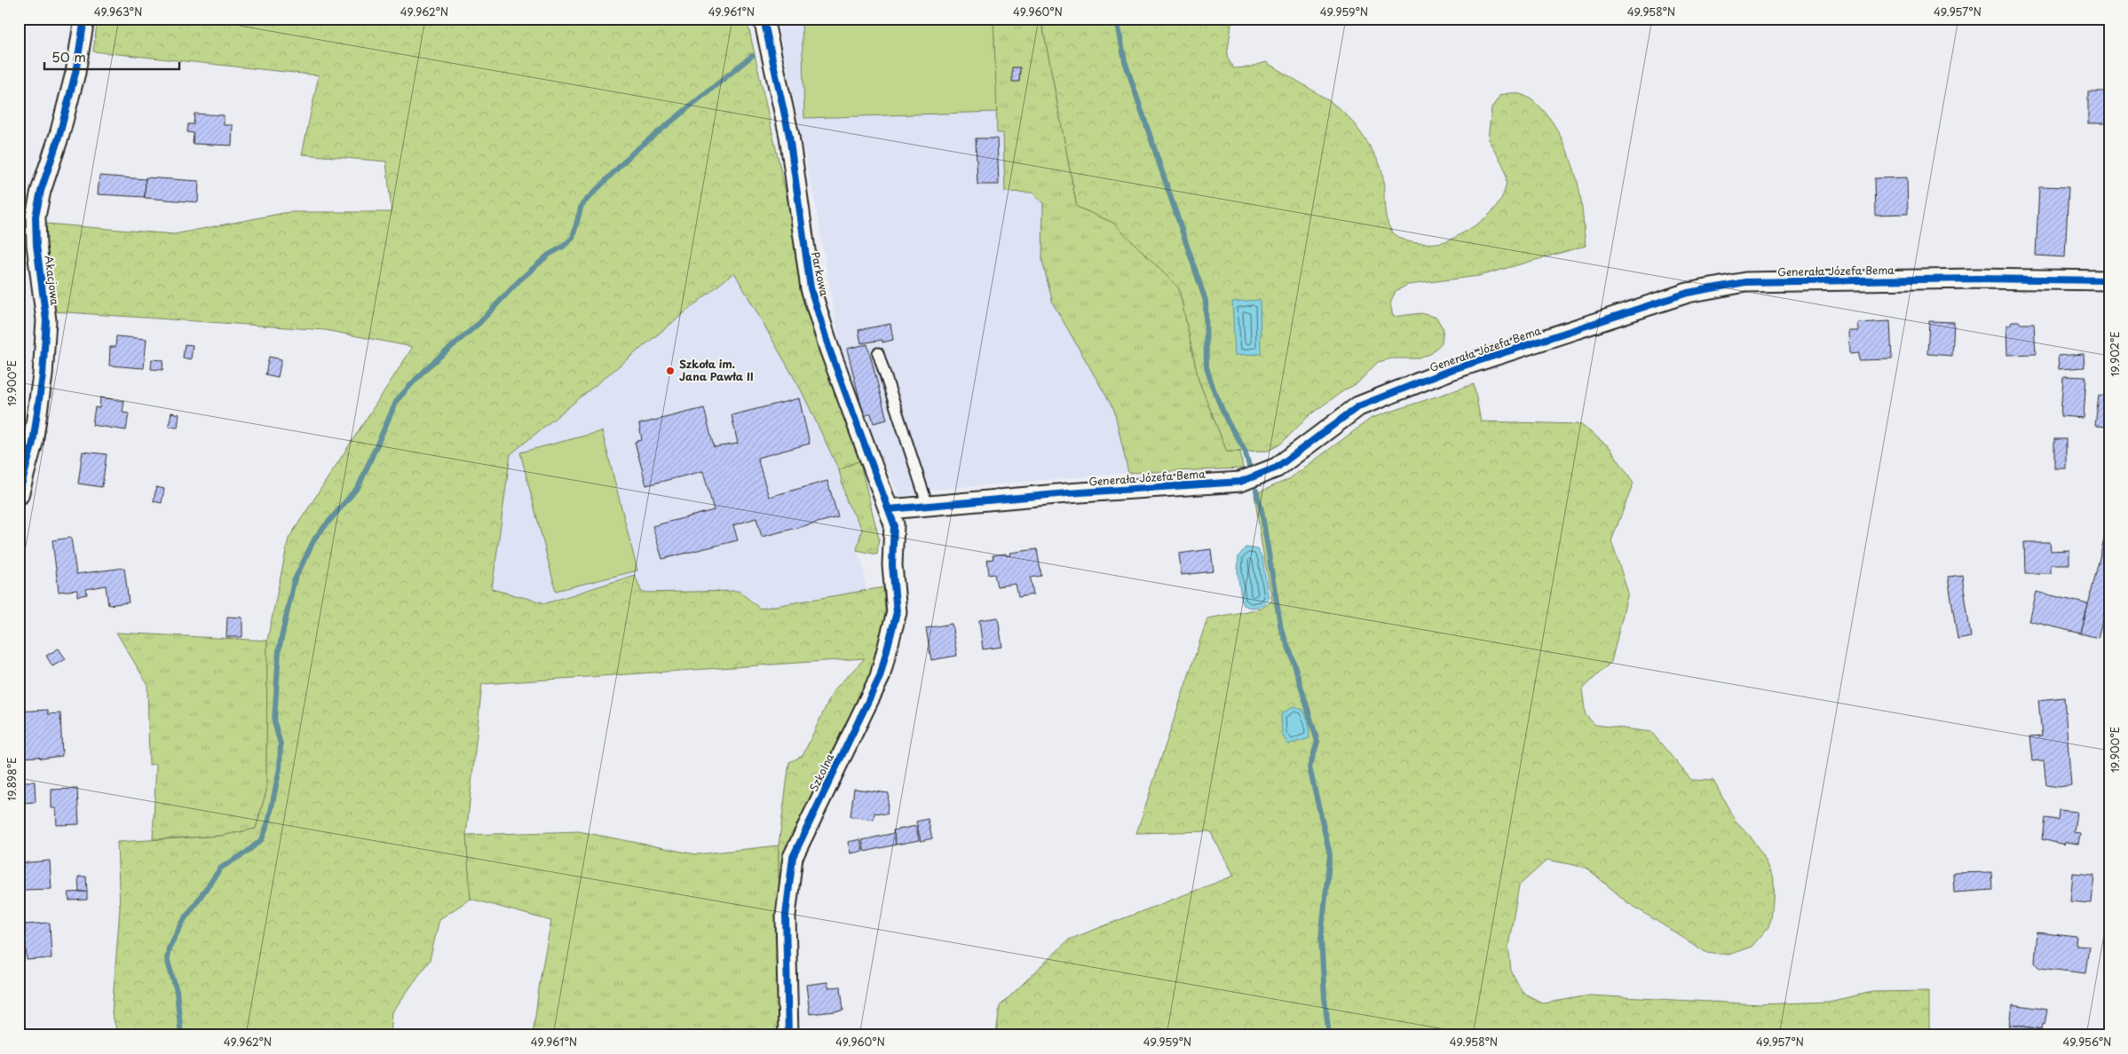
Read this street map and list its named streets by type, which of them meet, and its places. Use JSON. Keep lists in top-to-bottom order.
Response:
{
  "streets": {
    "street": [
      "Generała Józefa Bema",
      "Parkowa",
      "Akacjowa",
      "Szkolna"
    ]
  },
  "crossings": [
    ["Generała Józefa Bema", "Parkowa"],
    ["Generała Józefa Bema", "Szkolna"],
    ["Parkowa", "Szkolna"]
  ],
  "places": ["Szkoła im. Jana Pawła II"],
  "scale_bar": "50 m",
  "coordinates": [
    "49.963°N",
    "49.962°N",
    "49.961°N",
    "49.960°N",
    "49.959°N",
    "49.958°N",
    "49.957°N",
    "19.902°E",
    "19.900°E",
    "19.898°E",
    "49.956°N"
  ]
}
